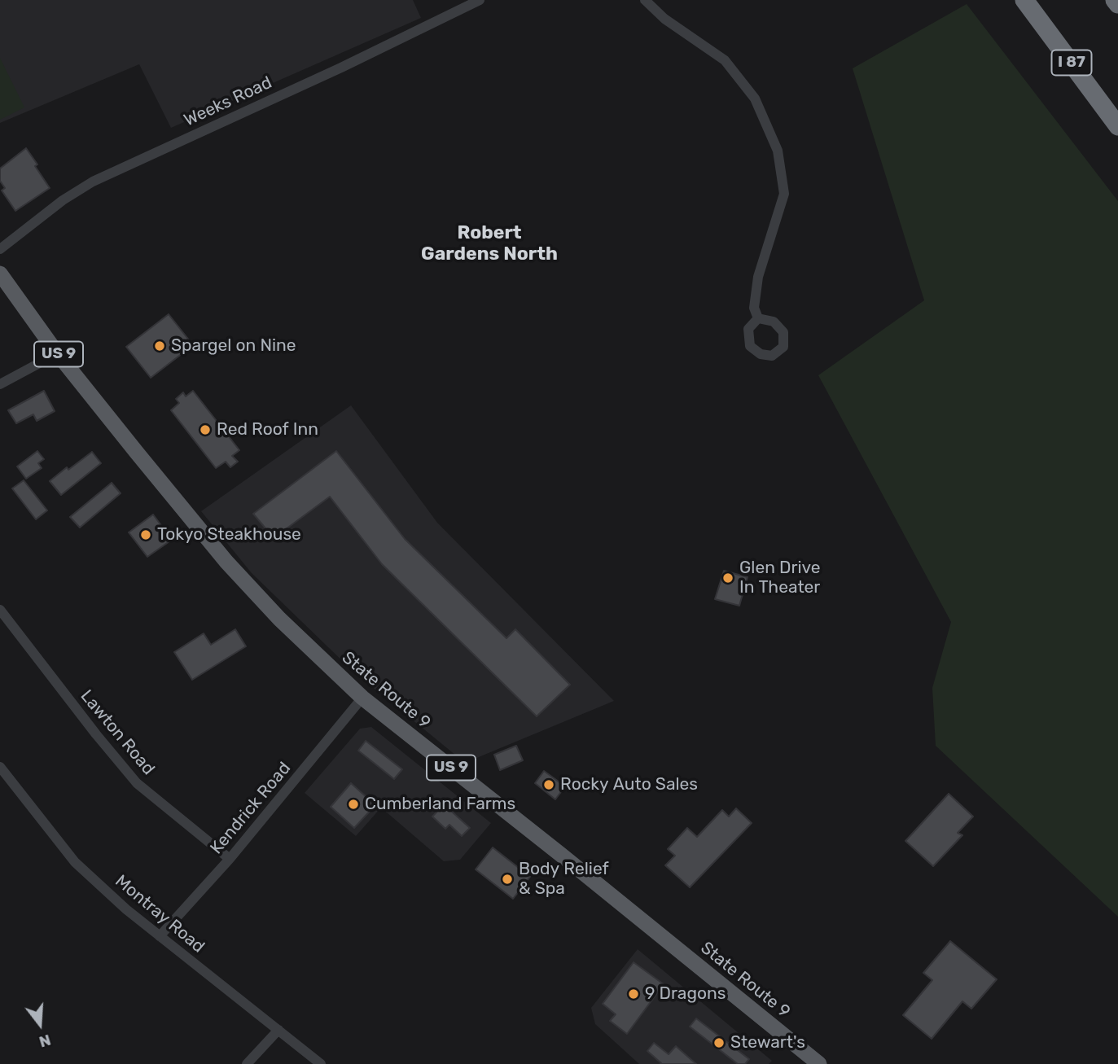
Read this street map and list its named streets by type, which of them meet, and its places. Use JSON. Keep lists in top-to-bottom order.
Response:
{
  "streets": {
    "highway": ["I 87"],
    "main road": ["US 9", "State Route 9"],
    "street": [
      "Weeks Road",
      "Lawton Road",
      "Kendrick Road",
      "Montray Road"
    ]
  },
  "crossings": [
    ["State Route 9", "Kendrick Road"],
    ["Lawton Road", "Kendrick Road"],
    ["Kendrick Road", "Montray Road"]
  ],
  "districts": ["Robert Gardens North"],
  "places": [
    "Spargel on Nine",
    "Red Roof Inn",
    "Tokyo Steakhouse",
    "Glen Drive In Theater",
    "Rocky Auto Sales",
    "Cumberland Farms",
    "Body Relief & Spa",
    "9 Dragons",
    "Stewart's"
  ],
  "north": "bottom"
}
